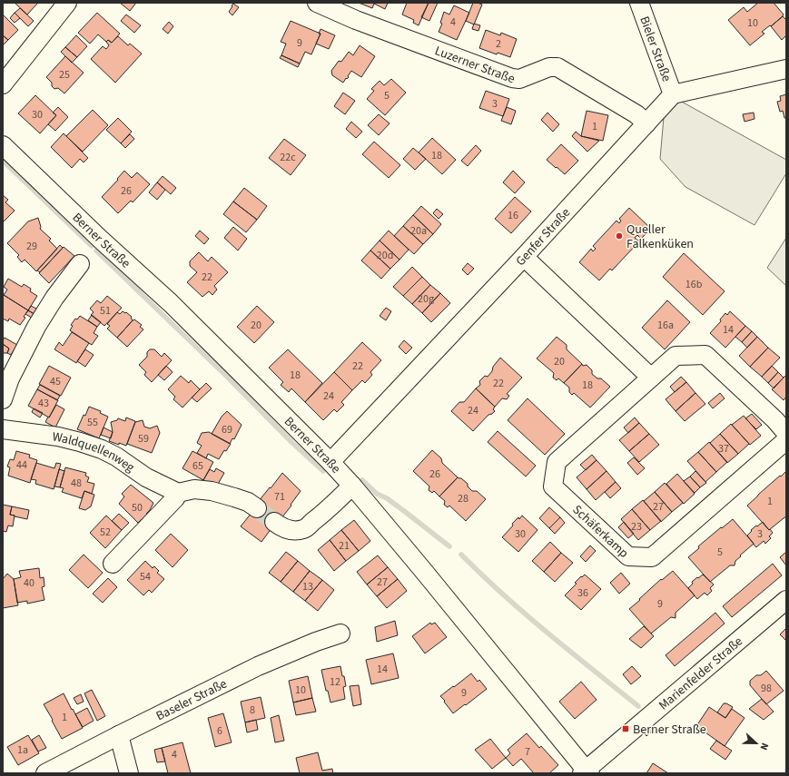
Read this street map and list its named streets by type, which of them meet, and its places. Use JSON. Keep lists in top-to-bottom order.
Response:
{
  "streets": {
    "street": [
      "Bieler Straße",
      "Luzerner Straße",
      "Genfer Straße",
      "Berner Straße",
      "Waldquellenweg",
      "Schäferkamp",
      "Marienfelder Straße",
      "Baseler Straße"
    ]
  },
  "crossings": [
    ["Bieler Straße", "Genfer Straße"],
    ["Luzerner Straße", "Genfer Straße"],
    ["Genfer Straße", "Berner Straße"],
    ["Berner Straße", "Marienfelder Straße"]
  ],
  "places": {
    "other": ["Queller Falkenküken"],
    "transit": ["Berner Straße"]
  },
  "house_numbers": [
    "4",
    "10",
    "9",
    "2",
    "25",
    "5",
    "3",
    "30",
    "1",
    "18",
    "22c",
    "26",
    "16",
    "20a",
    "29",
    "20d",
    "22",
    "16b",
    "20g",
    "51",
    "20",
    "16a",
    "14",
    "20",
    "22",
    "18",
    "45",
    "22",
    "18",
    "24",
    "43",
    "24",
    "55",
    "69",
    "59",
    "37",
    "44",
    "65",
    "26",
    "48",
    "71",
    "28",
    "1",
    "27",
    "50",
    "23",
    "52",
    "30",
    "3",
    "21",
    "5",
    "54",
    "27",
    "40",
    "13",
    "36",
    "9",
    "14",
    "12",
    "98",
    "10",
    "9",
    "8",
    "1",
    "6",
    "1a",
    "7",
    "4"
  ],
  "north": "right"
}
